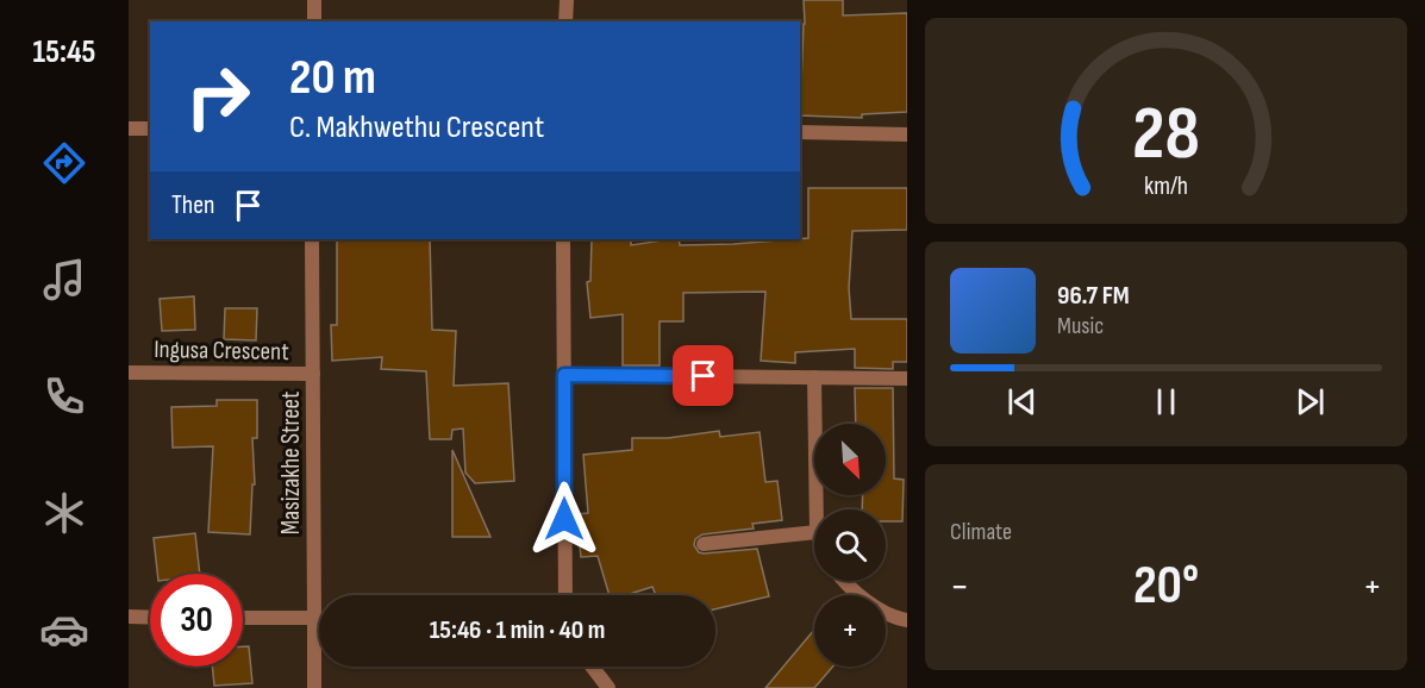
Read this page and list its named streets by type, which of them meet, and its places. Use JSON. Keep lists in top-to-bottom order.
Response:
{
  "streets": {
    "street": ["Ingusa Crescent", "Masizakhe Street"]
  },
  "crossings": [
    ["Ingusa Crescent", "Masizakhe Street"]
  ],
  "north": "bottom right",
  "page": {
    "tabs": "15:45",
    "turn": ["20 m", "C. Makhwethu Crescent"],
    "then": "Then",
    "song": ["96.7 FM", "Music"],
    "map_buttons": "+",
    "tile": "Climate",
    "heat": ["−", "20°", "+"],
    "limit": "30",
    "trip": "15:46 · 1 min · 40 m",
    "gauge": ["28", "km/h"]
  }
}
